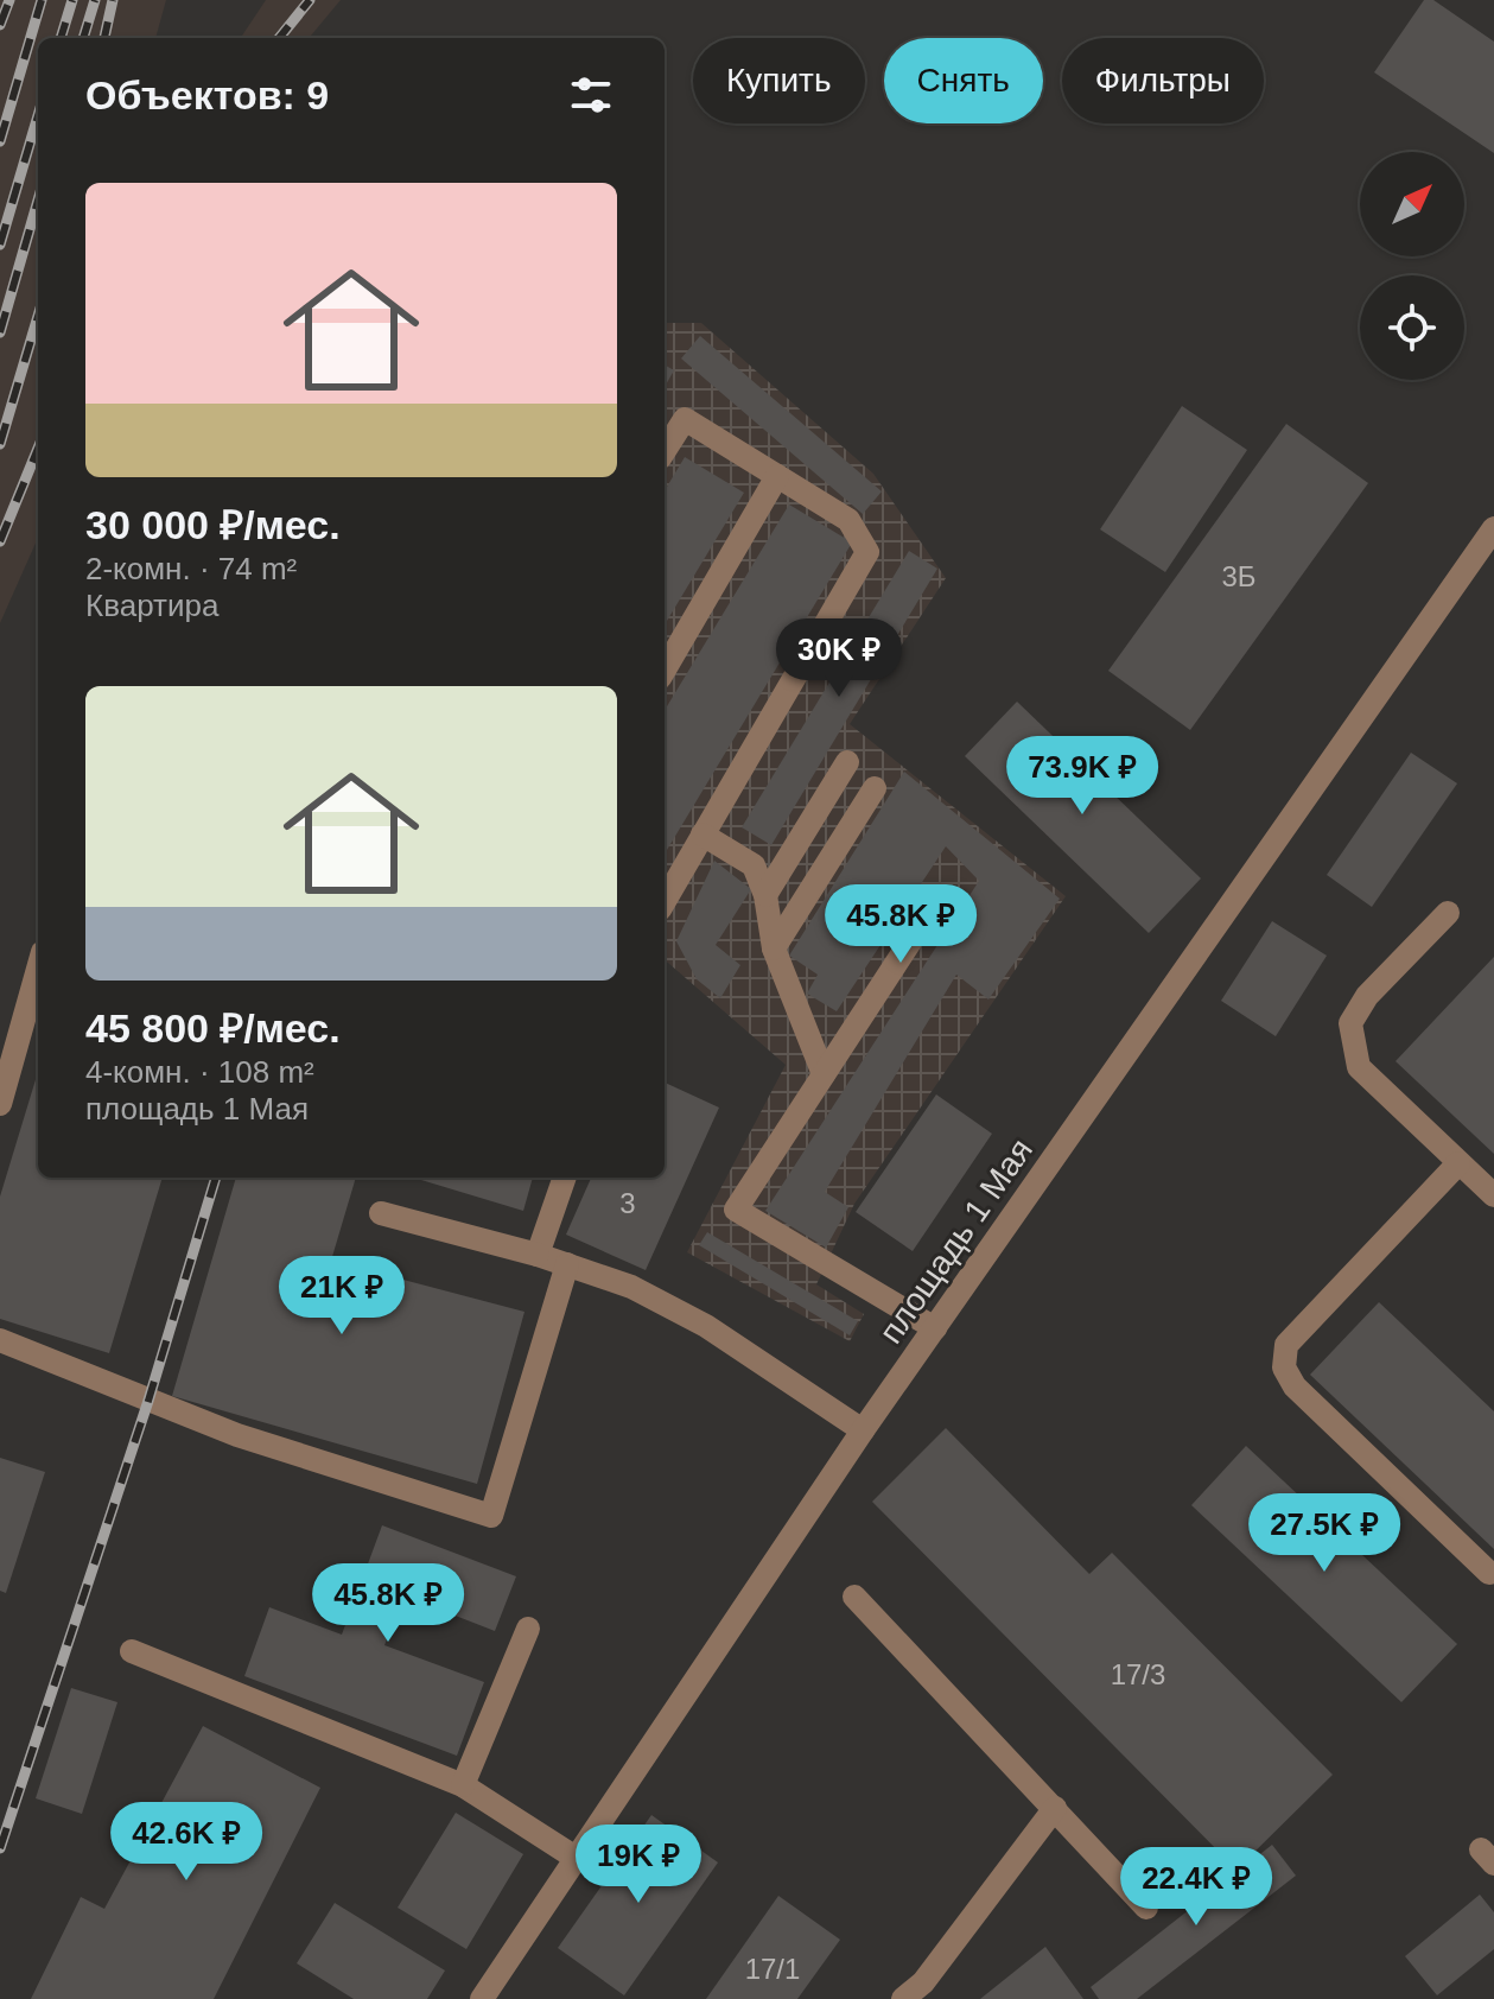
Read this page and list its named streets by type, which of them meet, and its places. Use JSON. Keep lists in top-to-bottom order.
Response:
{
  "streets": {
    "street": ["площадь 1 Мая"]
  },
  "house_numbers": [
    "3Б",
    "3",
    "17/3",
    "17/1"
  ],
  "north": "top right",
  "page": {
    "chip": ["Купить", "Снять", "Фильтры"],
    "heading": "Объектов: 9",
    "list": [
      {
        "name": "30 000 ₽/мес.",
        "note": "2-комн. · 74 m² · Квартира"
      },
      {
        "name": "45 800 ₽/мес.",
        "note": "4-комн. · 108 m² · площадь 1 Мая"
      }
    ],
    "price": [
      "30K ₽",
      "73.9K ₽",
      "45.8K ₽",
      "21K ₽",
      "27.5K ₽",
      "45.8K ₽",
      "42.6K ₽",
      "19K ₽",
      "22.4K ₽"
    ]
  }
}
